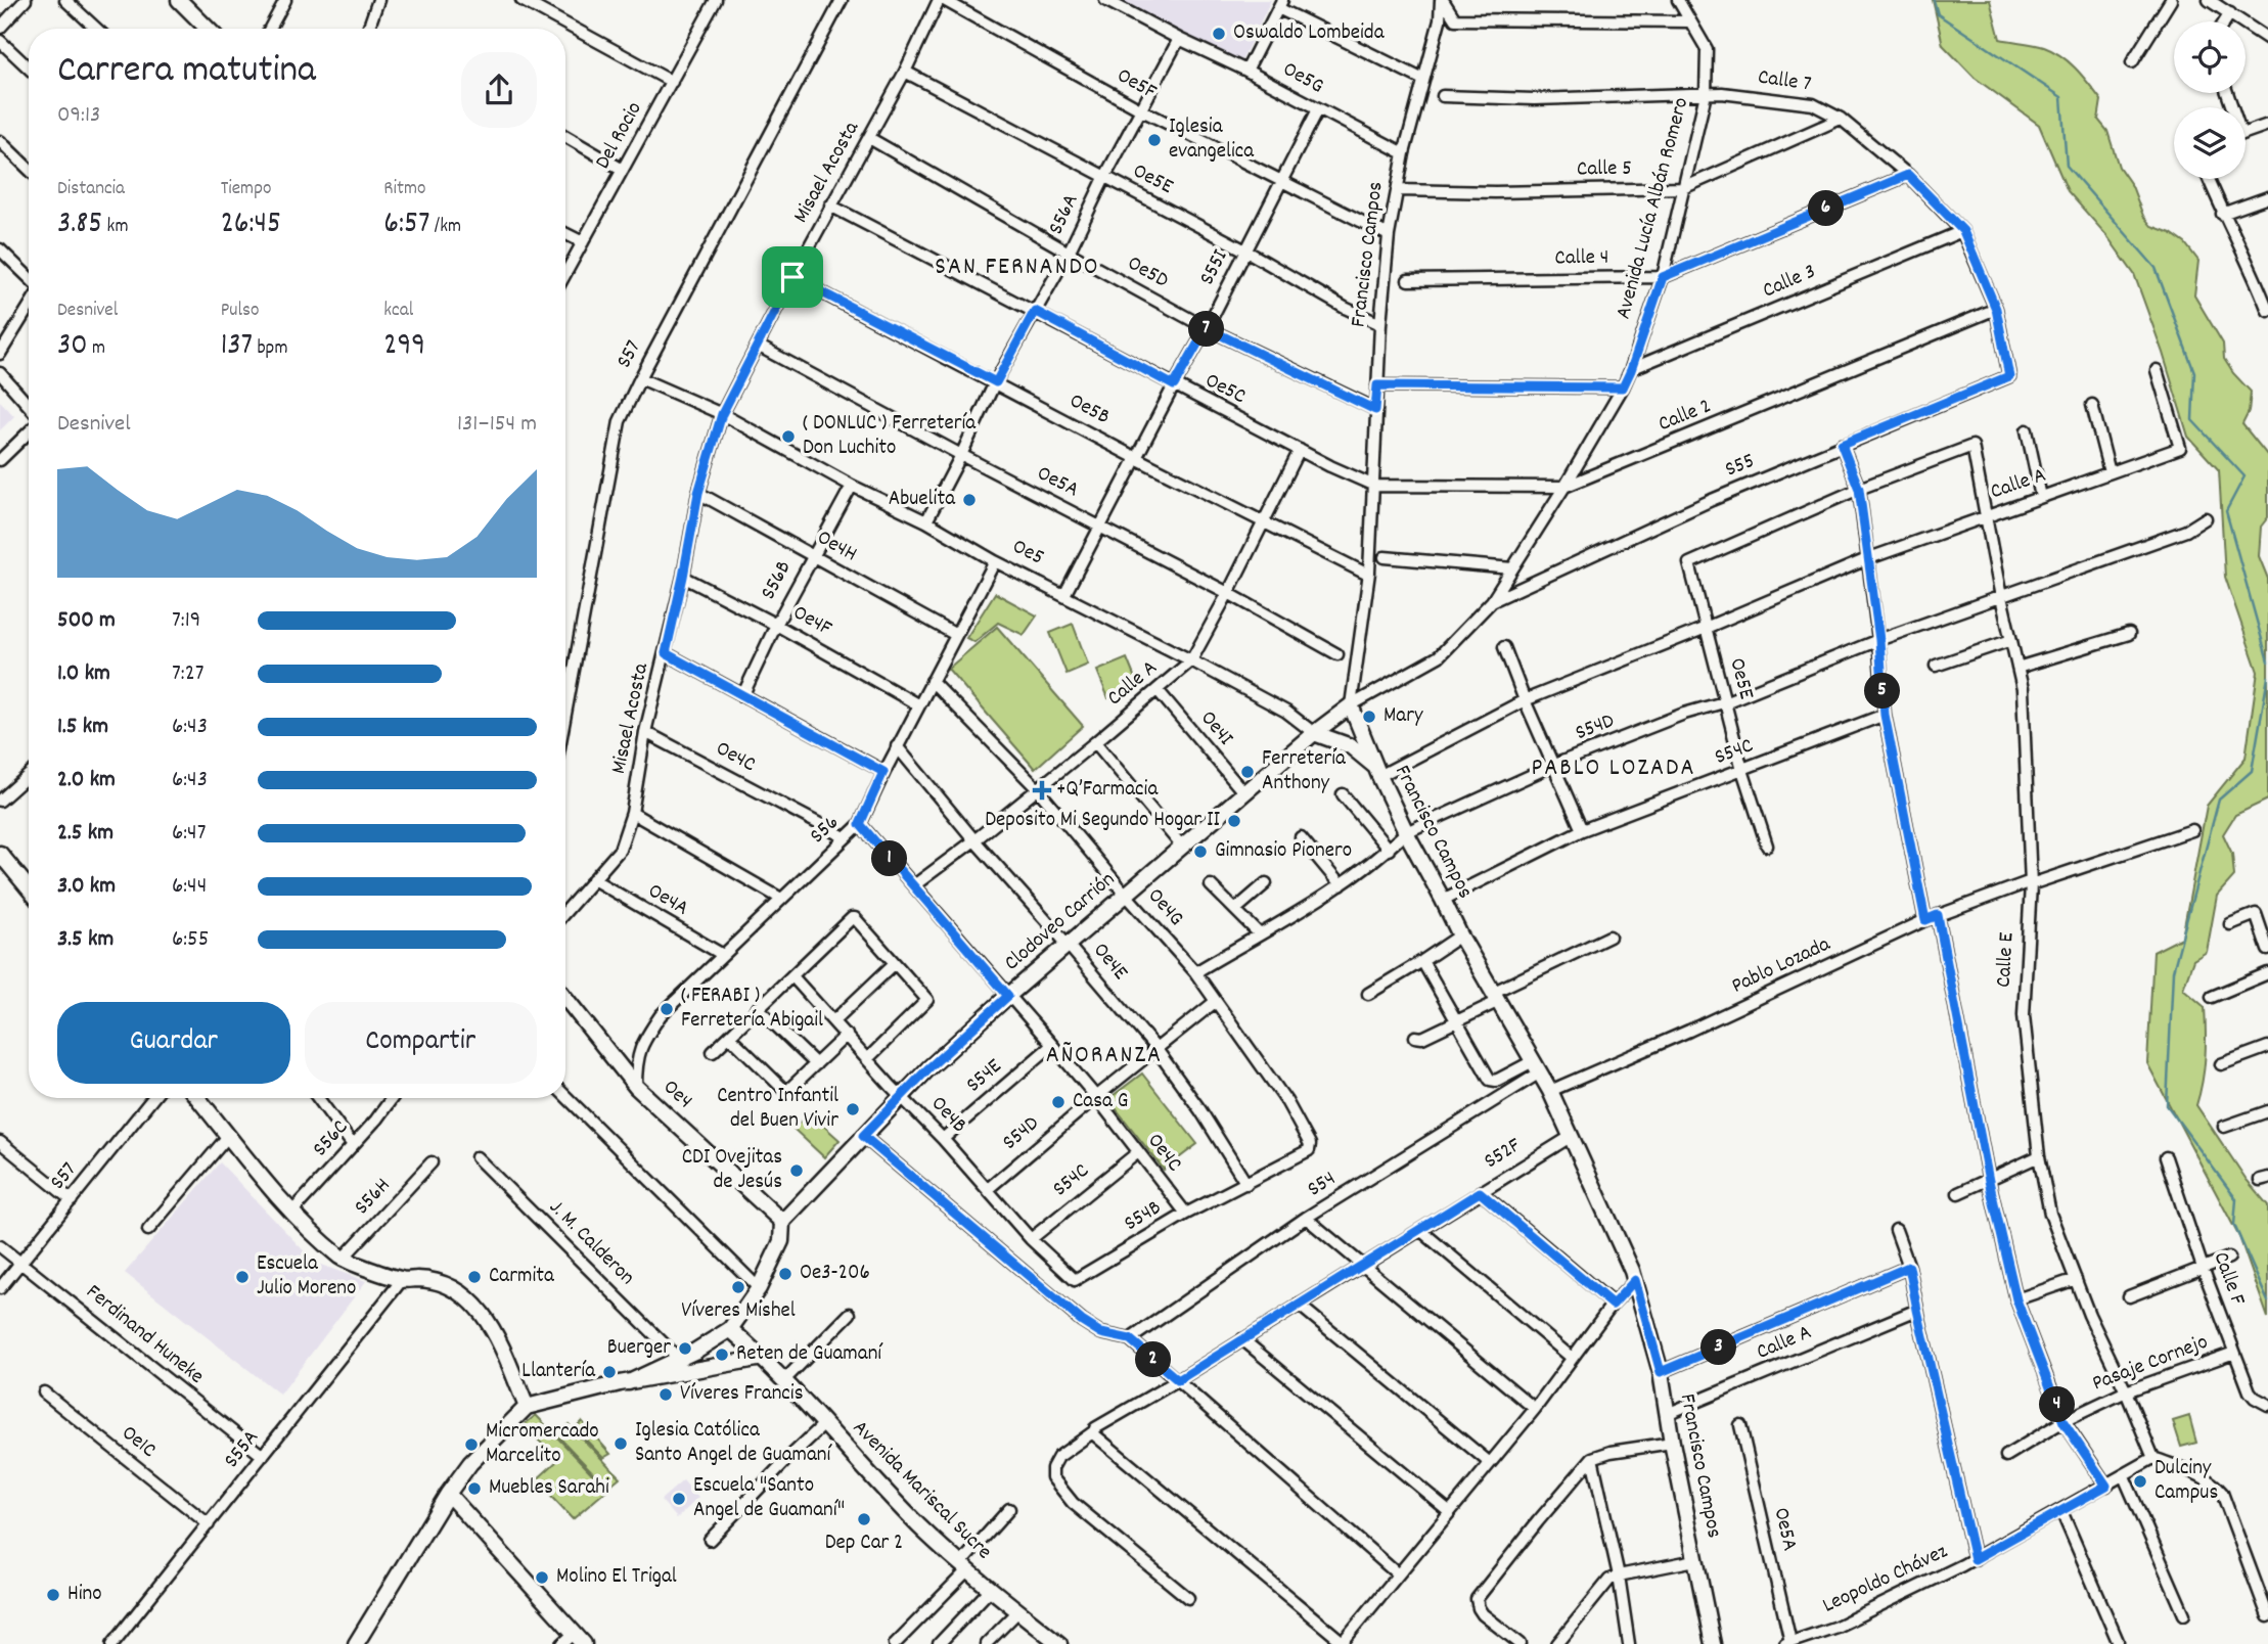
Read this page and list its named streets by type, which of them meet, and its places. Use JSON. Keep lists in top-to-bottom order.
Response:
{
  "streets": {
    "street": [
      "Oe5G",
      "Calle 7",
      "Oe5F",
      "Del Rocio",
      "Calle 5",
      "Misael Acosta",
      "Oe5E",
      "Avenida Lucía Albán Romero",
      "S56A",
      "Francisco Campos",
      "Calle 4",
      "S55I",
      "Oe5D",
      "Calle 3",
      "S57",
      "Oe5C",
      "Oe5B",
      "Calle 2",
      "S55",
      "Oe5A",
      "Calle A",
      "Oe4H",
      "Oe5",
      "S56B",
      "Oe4F",
      "S54D",
      "Oe4I",
      "S54C",
      "Oe4C",
      "S56",
      "Oe4A",
      "Oe4G",
      "Clodoveo Carrión",
      "Calle E",
      "Oe4E",
      "Pablo Lozada",
      "S54E",
      "Oe4",
      "Oe4B",
      "S56C",
      "S52F",
      "S54",
      "S56H",
      "S54B",
      "J. M. Calderon",
      "Calle F",
      "Ferdinand Huneke",
      "Pasaje Cornejo",
      "Oe1C",
      "S55A",
      "Avenida Mariscal Sucre",
      "Leopoldo Chávez"
    ]
  },
  "crossings": [
    ["Oe5G", "S56A"],
    ["Oe5G", "Francisco Campos"],
    ["Oe5G", "S55I"],
    ["Calle 7", "Calle 5"],
    ["Calle 7", "Avenida Lucía Albán Romero"],
    ["Calle 7", "Calle 4"],
    ["Calle 7", "Calle 3"],
    ["Calle 7", "Calle 2"],
    ["Calle 7", "S55"],
    ["Oe5F", "Misael Acosta"],
    ["Oe5F", "S56A"],
    ["Oe5F", "Francisco Campos"],
    ["Oe5F", "S55I"],
    ["Calle 5", "Avenida Lucía Albán Romero"],
    ["Calle 5", "Francisco Campos"],
    ["Misael Acosta", "Oe5E"],
    ["Misael Acosta", "Oe5D"],
    ["Misael Acosta", "Oe5C"],
    ["Misael Acosta", "Oe5B"],
    ["Misael Acosta", "Oe5A"],
    ["Misael Acosta", "Oe4H"],
    ["Misael Acosta", "Oe5"],
    ["Misael Acosta", "Oe4F"],
    ["Misael Acosta", "Oe4C"],
    ["Misael Acosta", "Oe4A"],
    ["Oe5E", "S56A"],
    ["Oe5E", "Francisco Campos"],
    ["Oe5E", "S55I"],
    ["Oe5E", "S54D"],
    ["Oe5E", "S54C"],
    ["Oe5E", "Calle E"],
    ["Avenida Lucía Albán Romero", "Francisco Campos"],
    ["Avenida Lucía Albán Romero", "Calle 4"],
    ["Avenida Lucía Albán Romero", "Calle 3"],
    ["Avenida Lucía Albán Romero", "Calle 2"],
    ["Avenida Lucía Albán Romero", "S55"],
    ["Avenida Lucía Albán Romero", "Oe5"],
    ["Avenida Lucía Albán Romero", "Clodoveo Carrión"],
    ["S56A", "Oe5D"],
    ["S56A", "Oe5C"],
    ["S56A", "Oe5B"],
    ["S56A", "Oe5A"],
    ["S56A", "Oe5"],
    ["Francisco Campos", "Oe5D"],
    ["Francisco Campos", "Oe5C"],
    ["Francisco Campos", "Oe5B"],
    ["Francisco Campos", "Calle 2"],
    ["Francisco Campos", "Calle A"],
    ["Francisco Campos", "S54D"],
    ["Francisco Campos", "S54C"],
    ["Francisco Campos", "Pablo Lozada"],
    ["Francisco Campos", "S52F"],
    ["Francisco Campos", "S54"],
    ["S55I", "Oe5D"],
    ["S55I", "Oe5C"],
    ["S55I", "Oe5B"],
    ["S55I", "Oe5A"],
    ["S55I", "Oe5"],
    ["S57", "Oe5"],
    ["S57", "Ferdinand Huneke"],
    ["Oe5C", "Calle 2"],
    ["Oe5C", "Calle A"],
    ["Oe5B", "Calle A"],
    ["Oe5A", "Calle A"],
    ["Oe5A", "Leopoldo Chávez"],
    ["Calle A", "Oe5"],
    ["Calle A", "Oe4I"],
    ["Calle A", "Oe4C"],
    ["Calle A", "Oe4G"],
    ["Calle A", "Calle E"],
    ["Calle A", "Oe4E"],
    ["Oe4H", "S56B"],
    ["Oe4H", "S56"],
    ["Oe5", "S56B"],
    ["Oe5", "S56"],
    ["Oe5", "Clodoveo Carrión"],
    ["S56B", "Oe4F"],
    ["Oe4F", "S56"],
    ["S54D", "Oe4C"],
    ["S54D", "Oe4G"],
    ["S54D", "Calle E"],
    ["S54D", "Oe4E"],
    ["S54D", "Oe4B"],
    ["Oe4I", "Clodoveo Carrión"],
    ["S54C", "Oe4C"],
    ["S54C", "Oe4B"],
    ["Oe4C", "S56"],
    ["Oe4C", "Clodoveo Carrión"],
    ["Oe4C", "S54E"],
    ["Oe4C", "S54B"],
    ["S56", "Oe4A"],
    ["S56", "Oe4G"],
    ["S56", "Oe4E"],
    ["S56", "Oe4"],
    ["Oe4G", "Clodoveo Carrión"],
    ["Oe4G", "S54B"],
    ["Clodoveo Carrión", "Oe4E"],
    ["Clodoveo Carrión", "Oe4"],
    ["Clodoveo Carrión", "Oe4B"],
    ["Clodoveo Carrión", "Avenida Mariscal Sucre"],
    ["Calle E", "Pablo Lozada"],
    ["Calle E", "Pasaje Cornejo"],
    ["Calle E", "Leopoldo Chávez"],
    ["Oe4E", "S54B"],
    ["S54E", "Oe4B"],
    ["Oe4B", "S54B"],
    ["Calle F", "Pasaje Cornejo"],
    ["Ferdinand Huneke", "S55A"],
    ["Oe1C", "S55A"]
  ],
  "districts": ["SAN FERNANDO", "PABLO LOZADA", "AÑORANZA"],
  "places": {
    "other": [
      "Oswaldo Lombeida",
      "Iglesia evangelica",
      "( DONLUC ) Ferretería Don Luchito",
      "Abuelita",
      "Mary",
      "Ferretería Anthony",
      "Deposito Mi Segundo Hogar II",
      "Gimnasio Pionero",
      "( FERABI ) Ferretería Abigail",
      "Casa G",
      "Centro Infantil del Buen Vivir",
      "CDI Ovejitas de Jesús",
      "Oe3-206",
      "Escuela Julio Moreno",
      "Carmita",
      "Víveres Mishel",
      "Buerger",
      "Reten de Guamaní",
      "Llantería",
      "Víveres Francis",
      "Iglesia Católica Santo Angel de Guamaní",
      "Micromercado Marcelito",
      "Dulciny Campus",
      "Muebles Sarahi",
      "Escuela \"Santo Angel de Guamaní\"",
      "Dep Car 2",
      "Molino El Trigal",
      "Hino"
    ],
    "health": ["+Q’Farmacia"]
  },
  "page": {
    "heading": ["Carrera matutina", "09:13"],
    "stats": [
      ["Distancia", "3.85 km"],
      ["Tiempo", "26:45"],
      ["Ritmo", "6:57 /km"],
      ["Desnivel", "30 m"],
      ["Pulso", "137 bpm"],
      ["kcal", "299"]
    ],
    "pins": [
      "6",
      "7",
      "5",
      "1",
      "3",
      "2",
      "4"
    ],
    "chart": ["Desnivel", "131–154 m"],
    "list": [
      {
        "name": "500 m",
        "note": "7:19"
      },
      {
        "name": "1.0 km",
        "note": "7:27"
      },
      {
        "name": "1.5 km",
        "note": "6:43"
      },
      {
        "name": "2.0 km",
        "note": "6:43"
      },
      {
        "name": "2.5 km",
        "note": "6:47"
      },
      {
        "name": "3.0 km",
        "note": "6:44"
      },
      {
        "name": "3.5 km",
        "note": "6:55"
      }
    ],
    "buttons": ["Guardar", "Compartir"]
  }
}
